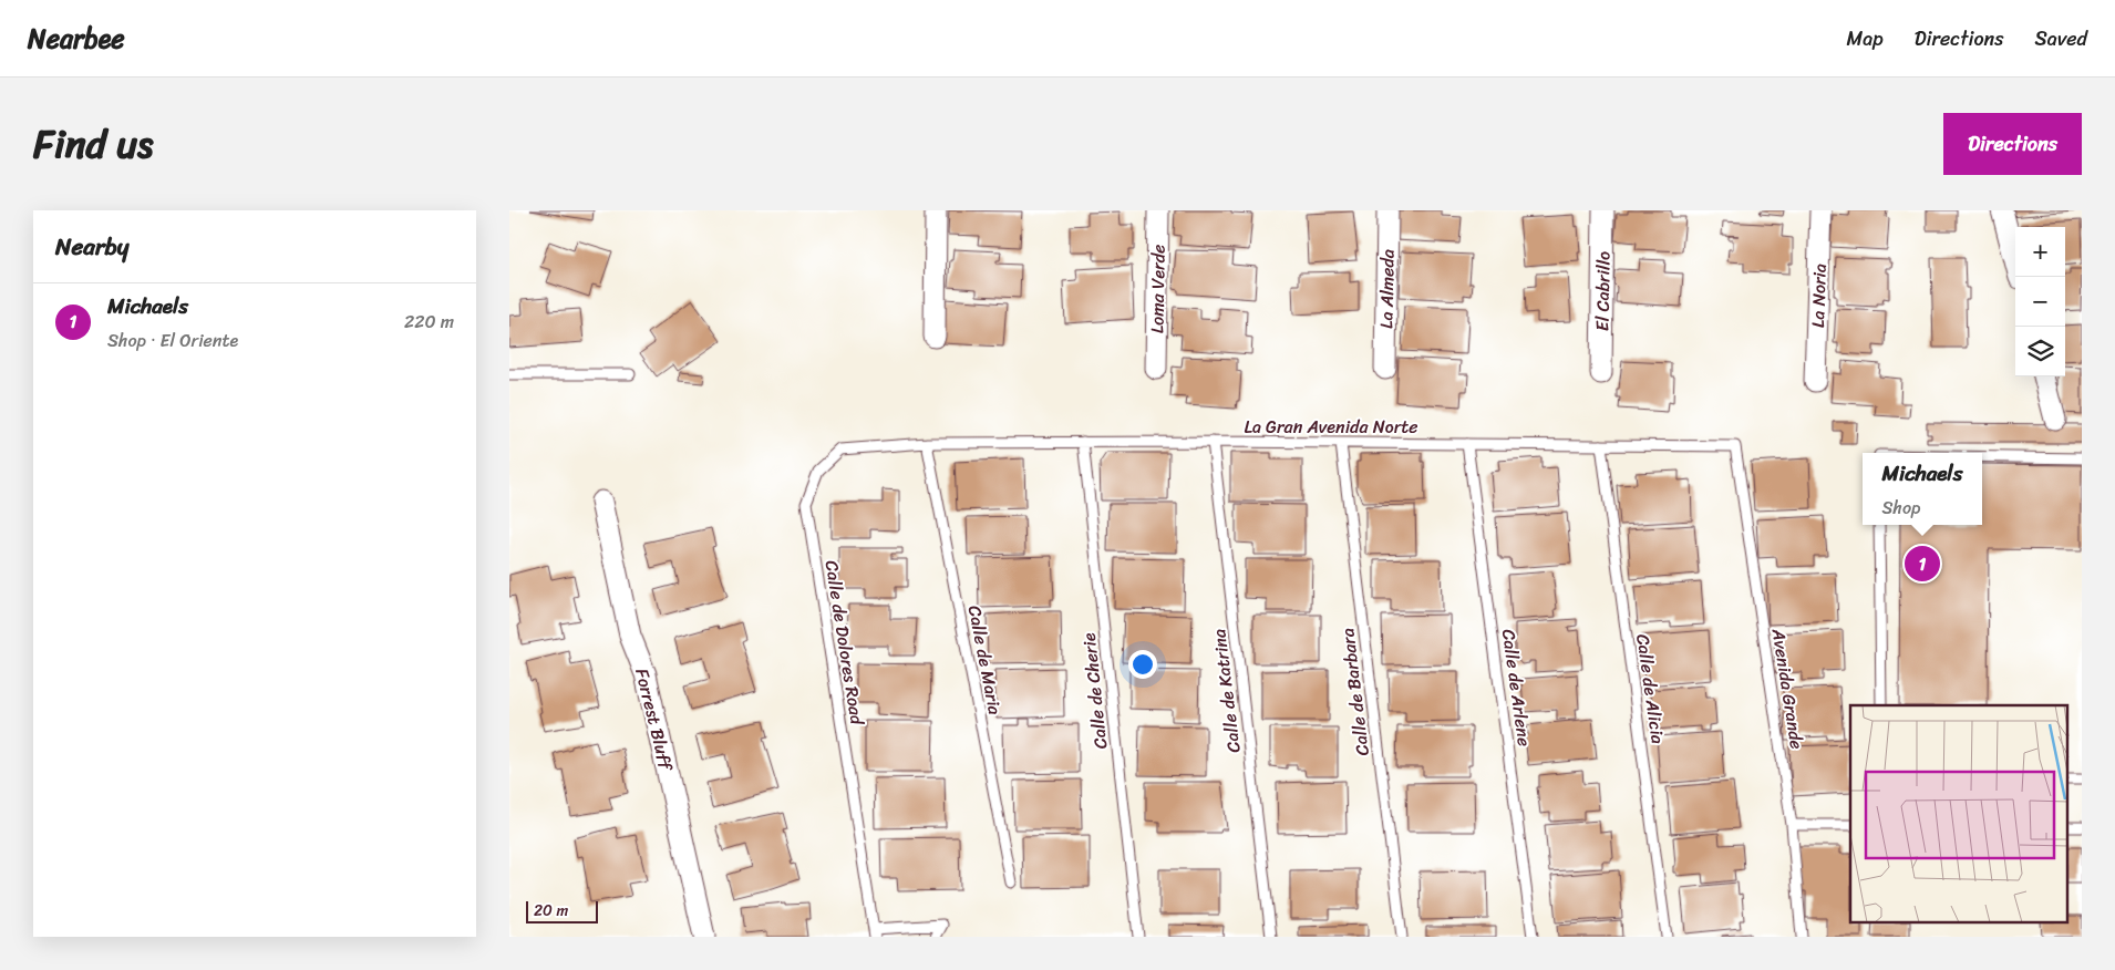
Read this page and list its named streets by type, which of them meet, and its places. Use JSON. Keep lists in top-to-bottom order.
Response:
{
  "streets": {
    "street": [
      "Loma Verde",
      "La Almeda",
      "El Cabrillo",
      "La Noria",
      "Forrest Bluff"
    ],
    "lane": [
      "La Gran Avenida Norte",
      "Calle de Dolores Road",
      "Calle de Maria",
      "Calle de Arlene",
      "Calle de Alicia",
      "Avenida Grande",
      "Calle de Cherie",
      "Calle de Katrina",
      "Calle de Barbara"
    ]
  },
  "crossings": [
    ["La Gran Avenida Norte", "Calle de Dolores Road"],
    ["La Gran Avenida Norte", "Calle de Maria"],
    ["La Gran Avenida Norte", "Calle de Arlene"],
    ["La Gran Avenida Norte", "Calle de Alicia"],
    ["La Gran Avenida Norte", "Avenida Grande"],
    ["La Gran Avenida Norte", "Calle de Cherie"],
    ["La Gran Avenida Norte", "Calle de Katrina"],
    ["La Gran Avenida Norte", "Calle de Barbara"],
    ["Calle de Dolores Road", "Calle de Maria"]
  ],
  "scale_bar": "20 m",
  "page": {
    "header": "Nearbee",
    "nav": ["Map", "Directions", "Saved"],
    "title": "Find us",
    "buttons": "Directions",
    "heading": "Nearby",
    "map_buttons": ["+", "−"],
    "list": [
      {
        "mark": "1",
        "name": "Michaels",
        "note": "Shop · El Oriente",
        "value": "220 m"
      }
    ],
    "popup": ["Michaels", "Shop"],
    "pins": "1",
    "scale": "20 m"
  }
}
